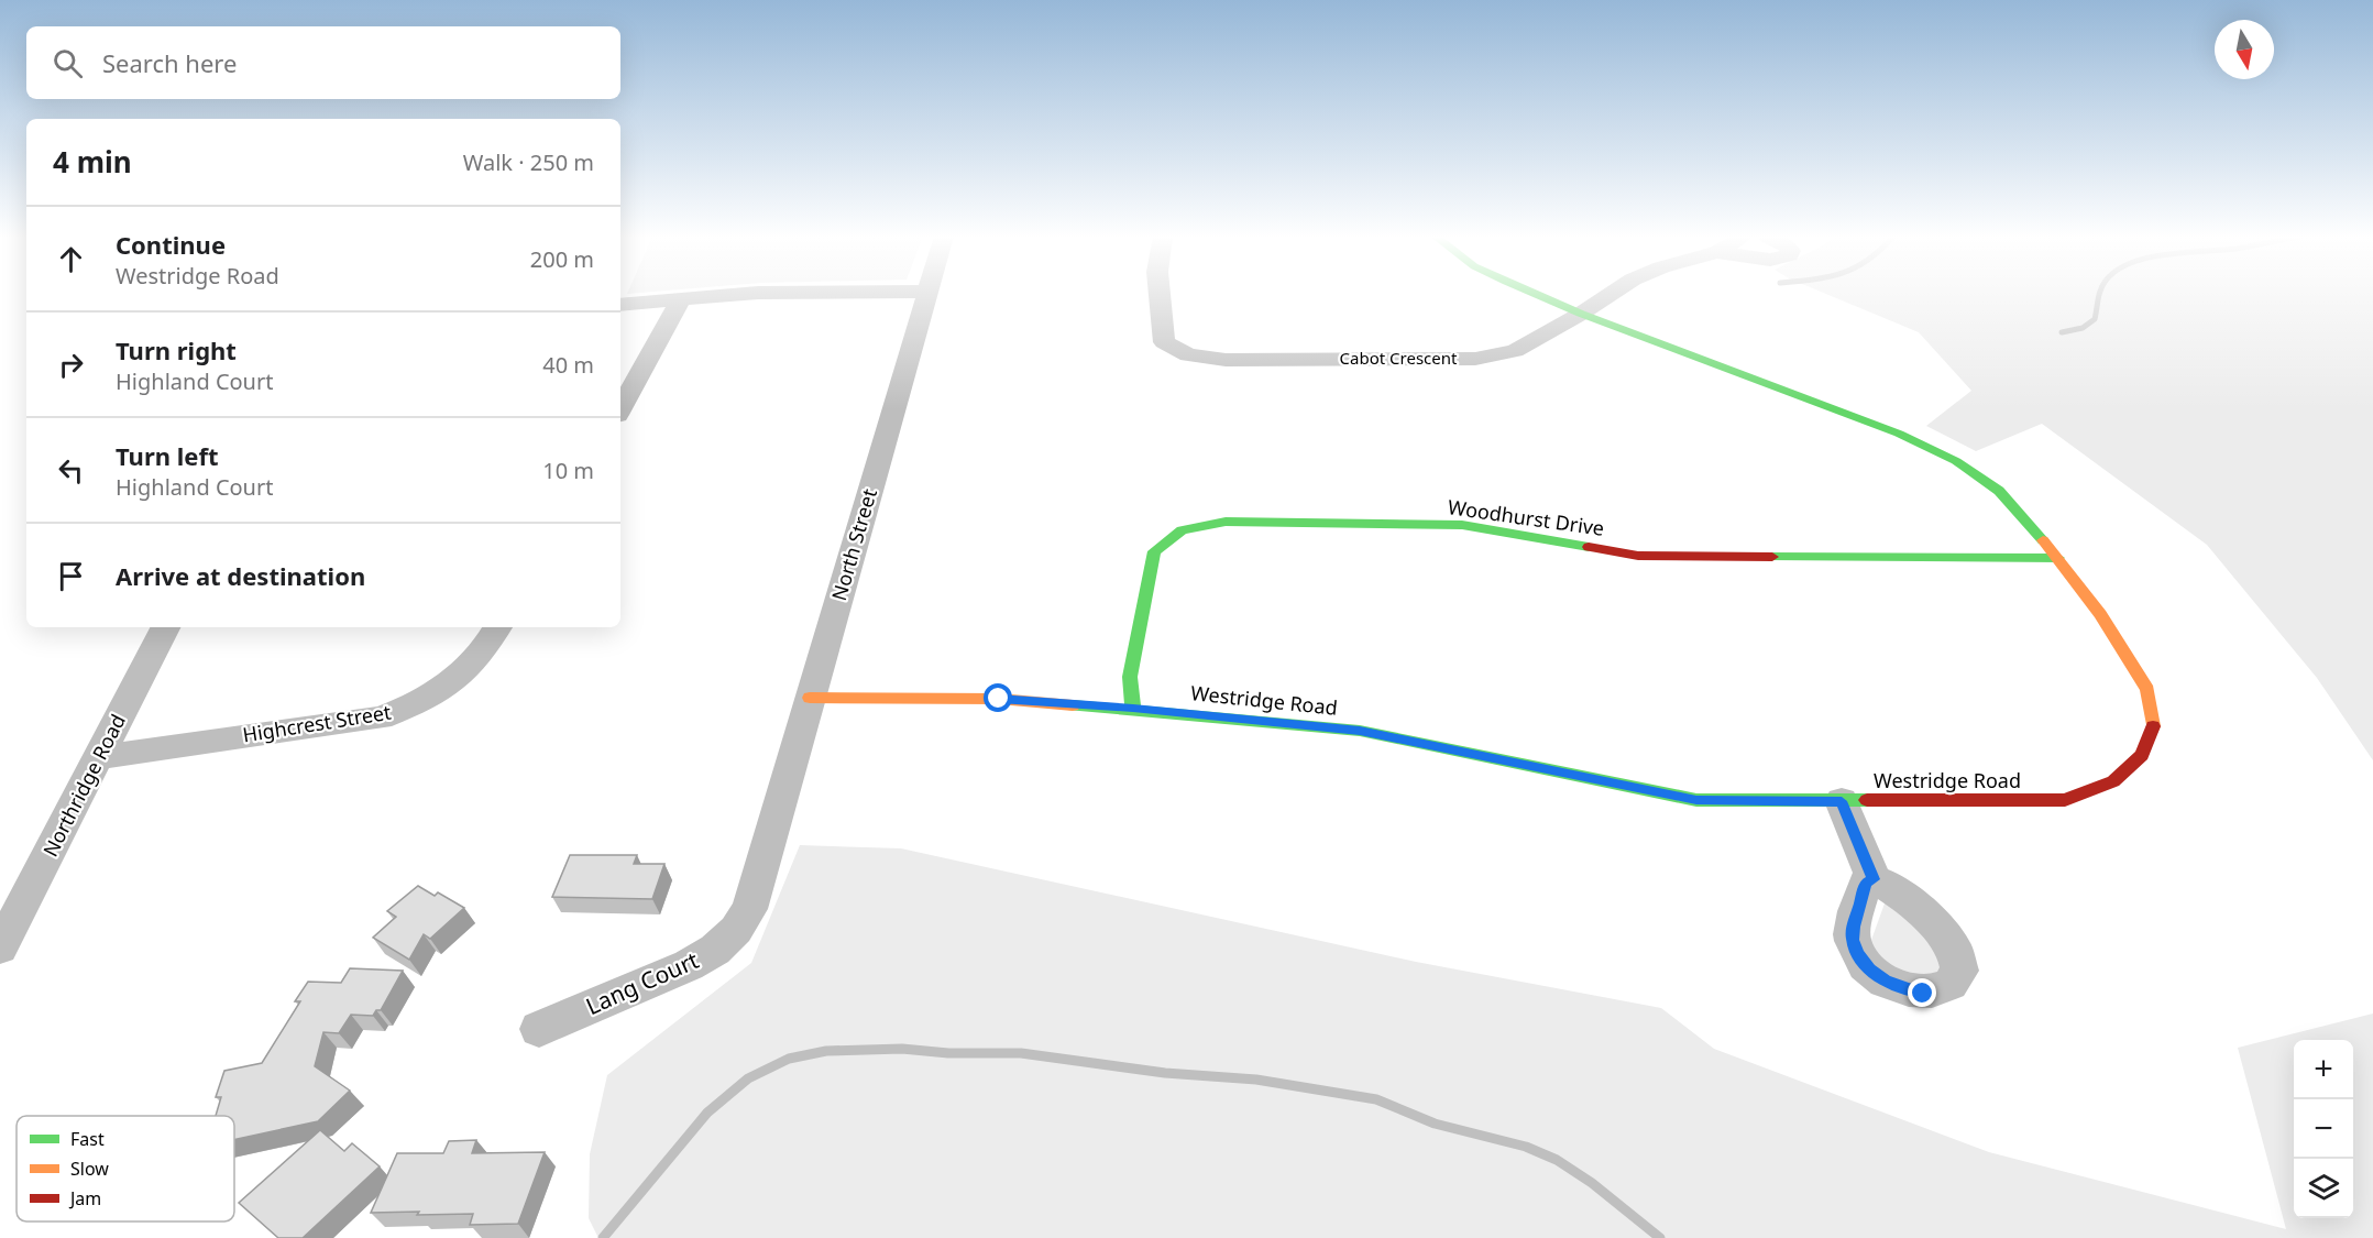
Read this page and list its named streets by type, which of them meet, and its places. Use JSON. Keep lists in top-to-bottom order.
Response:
{
  "streets": {
    "street": [
      "Cabot Crescent",
      "Woodhurst Drive",
      "North Street",
      "Westridge Road",
      "Highcrest Street",
      "Northridge Road",
      "Lang Court"
    ]
  },
  "crossings": [
    ["Cabot Crescent", "Westridge Road"],
    ["Woodhurst Drive", "Westridge Road"],
    ["North Street", "Westridge Road"],
    ["North Street", "Lang Court"],
    ["Highcrest Street", "Northridge Road"]
  ],
  "legend": ["Fast", "Slow", "Jam"],
  "north": "bottom",
  "page": {
    "search": "Search here",
    "heading": ["4 min", "Walk · 250 m"],
    "list": [
      ["Continue", "Westridge Road", "200 m"],
      ["Turn right", "Highland Court", "40 m"],
      ["Turn left", "Highland Court", "10 m"],
      "Arrive at destination"
    ],
    "map_buttons": ["+", "−"]
  }
}
